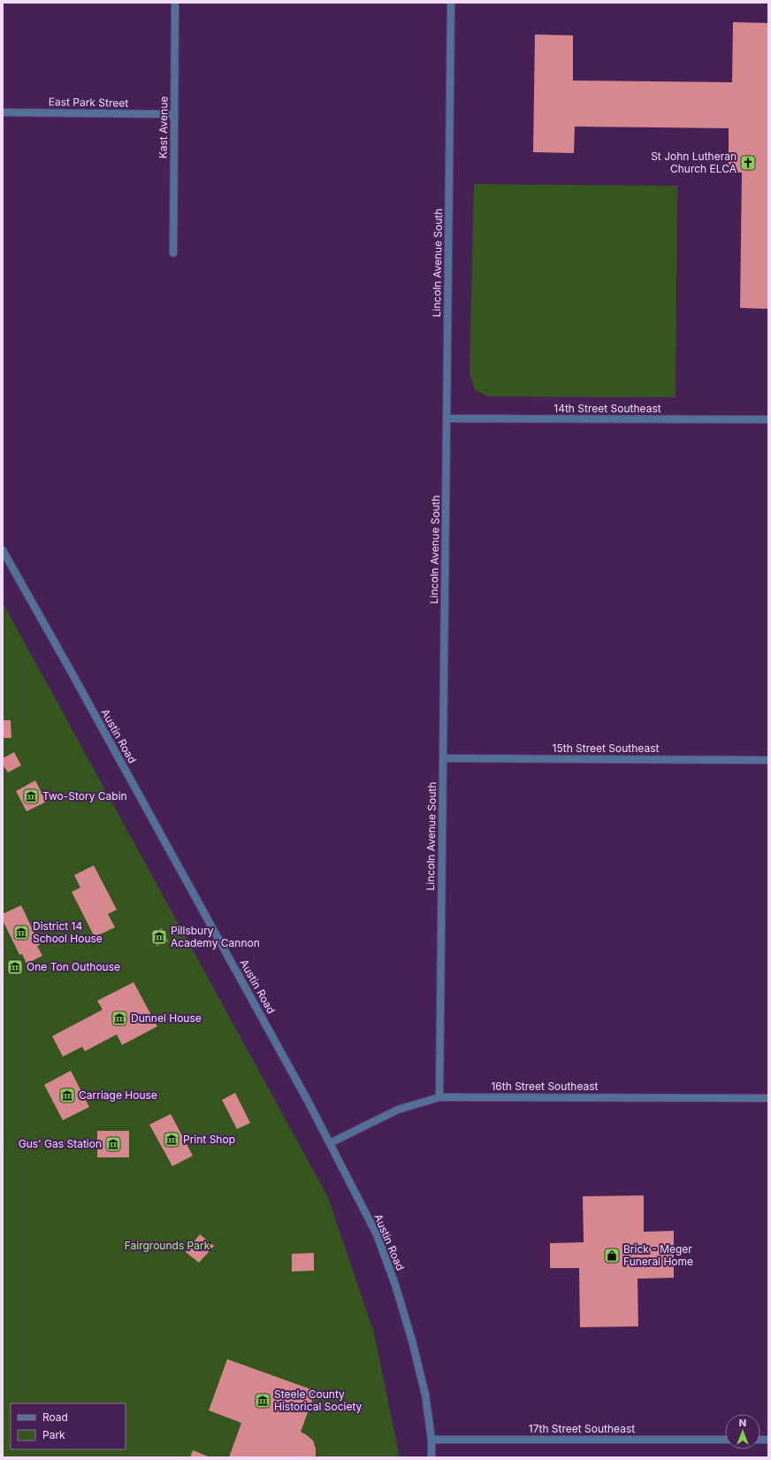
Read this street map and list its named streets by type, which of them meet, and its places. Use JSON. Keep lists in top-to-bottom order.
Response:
{
  "streets": {
    "street": [
      "East Park Street",
      "Kast Avenue",
      "Lincoln Avenue South",
      "14th Street Southeast",
      "Austin Road",
      "15th Street Southeast",
      "16th Street Southeast",
      "17th Street Southeast"
    ]
  },
  "crossings": [
    ["East Park Street", "Kast Avenue"],
    ["Lincoln Avenue South", "14th Street Southeast"],
    ["Lincoln Avenue South", "15th Street Southeast"],
    ["Lincoln Avenue South", "16th Street Southeast"],
    ["Austin Road", "16th Street Southeast"],
    ["Austin Road", "17th Street Southeast"]
  ],
  "parks": ["Fairgrounds Park"],
  "places": {
    "church": ["St John Lutheran Church ELCA"],
    "museum": [
      "Two-Story Cabin",
      "District 14 School House",
      "Pillsbury Academy Cannon",
      "One Ton Outhouse",
      "Dunnel House",
      "Carriage House",
      "Print Shop",
      "Gus' Gas Station",
      "Steele County Historical Society"
    ],
    "shop": ["Brick - Meger Funeral Home"]
  },
  "legend": ["Road", "Park"],
  "north": "top"
}
